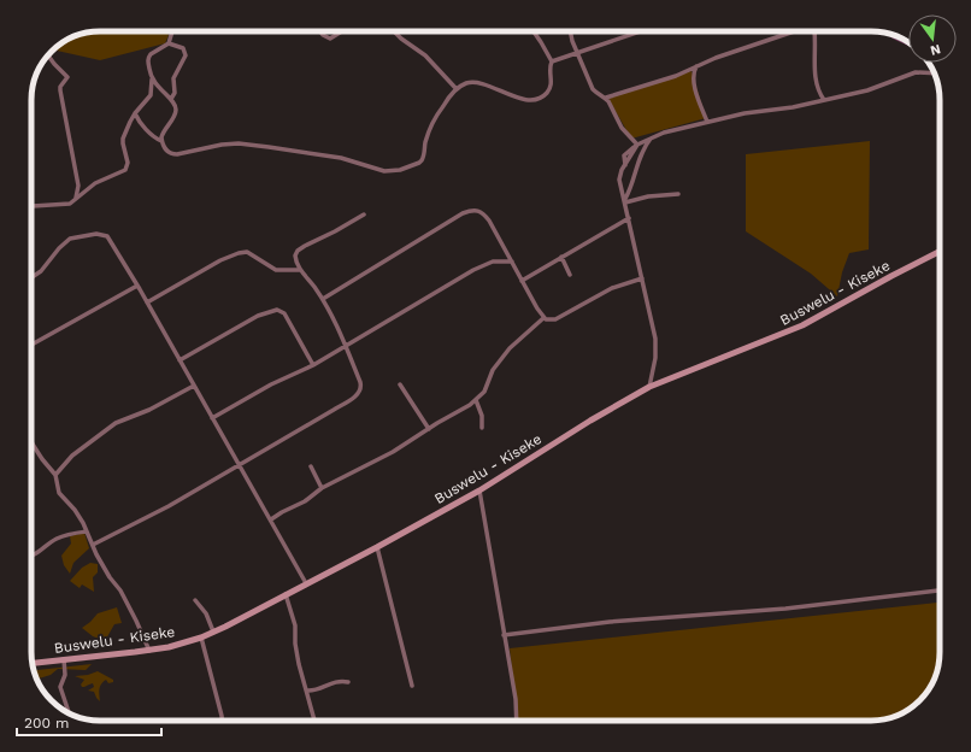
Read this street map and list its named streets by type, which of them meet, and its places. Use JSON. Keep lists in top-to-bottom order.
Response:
{
  "streets": {
    "main road": ["Buswelu - Kiseke"]
  },
  "scale_bar": "200 m",
  "north": "bottom"
}
